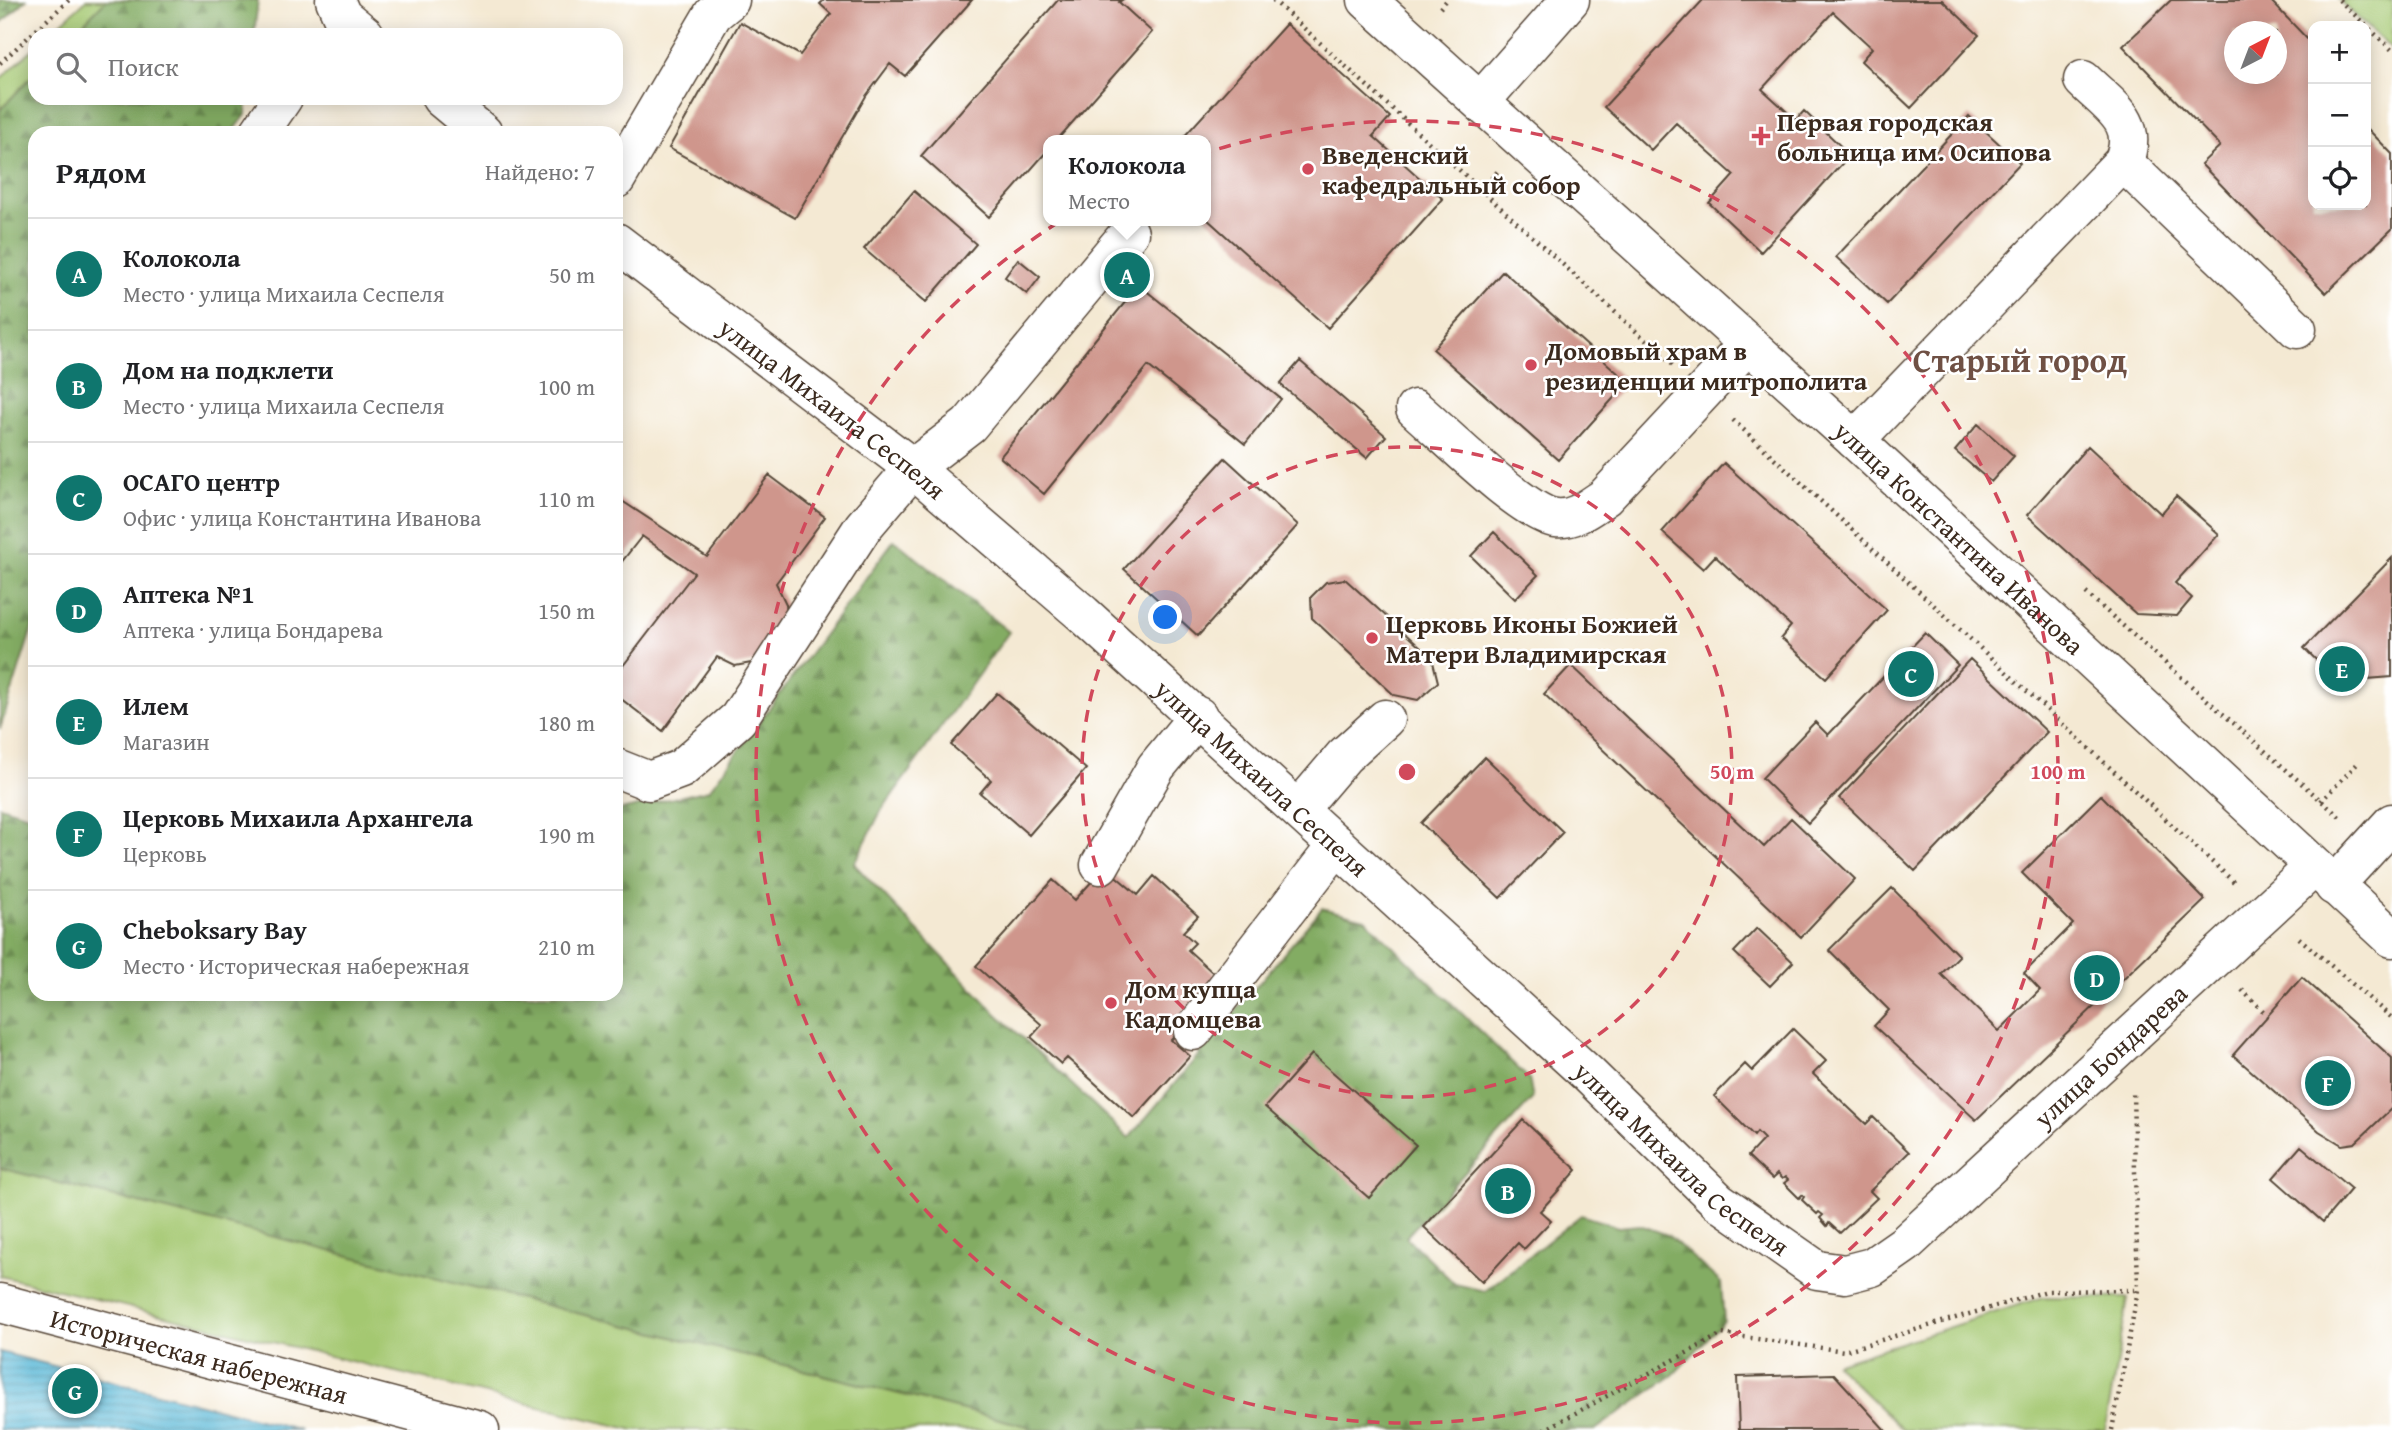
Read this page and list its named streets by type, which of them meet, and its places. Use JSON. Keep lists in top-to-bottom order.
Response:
{
  "streets": {
    "street": [
      "улица Михаила Сеспеля",
      "улица Константина Иванова",
      "улица Бондарева",
      "Историческая набережная"
    ]
  },
  "crossings": [
    ["улица Михаила Сеспеля", "улица Бондарева"],
    ["улица Константина Иванова", "улица Бондарева"]
  ],
  "districts": ["Старый город"],
  "places": {
    "health": ["Первая городская больница им. Осипова"],
    "other": [
      "Введенский кафедральный собор",
      "Домовый храм в резиденции митрополита",
      "Церковь Иконы Божией Матери Владимирская",
      "Дом купца Кадомцева"
    ]
  },
  "north": "top right",
  "page": {
    "map_buttons": ["+", "−"],
    "search": "Поиск",
    "heading": ["Рядом", "Найдено: 7"],
    "popup": ["Колокола", "Место"],
    "list": [
      {
        "mark": "A",
        "name": "Колокола",
        "note": "Место · улица Михаила Сеспеля",
        "value": "50 m"
      },
      {
        "mark": "B",
        "name": "Дом на подклети",
        "note": "Место · улица Михаила Сеспеля",
        "value": "100 m"
      },
      {
        "mark": "C",
        "name": "ОСАГО центр",
        "note": "Офис · улица Константина Иванова",
        "value": "110 m"
      },
      {
        "mark": "D",
        "name": "Аптека №1",
        "note": "Аптека · улица Бондарева",
        "value": "150 m"
      },
      {
        "mark": "E",
        "name": "Илем",
        "note": "Магазин",
        "value": "180 m"
      },
      {
        "mark": "F",
        "name": "Церковь Михаила Архангела",
        "note": "Церковь",
        "value": "190 m"
      },
      {
        "mark": "G",
        "name": "Cheboksary Bay",
        "note": "Место · Историческая набережная",
        "value": "210 m"
      }
    ],
    "pins": [
      "A",
      "E",
      "C",
      "D",
      "F",
      "B",
      "G"
    ]
  },
  "rings": ["50 m", "100 m"]
}
